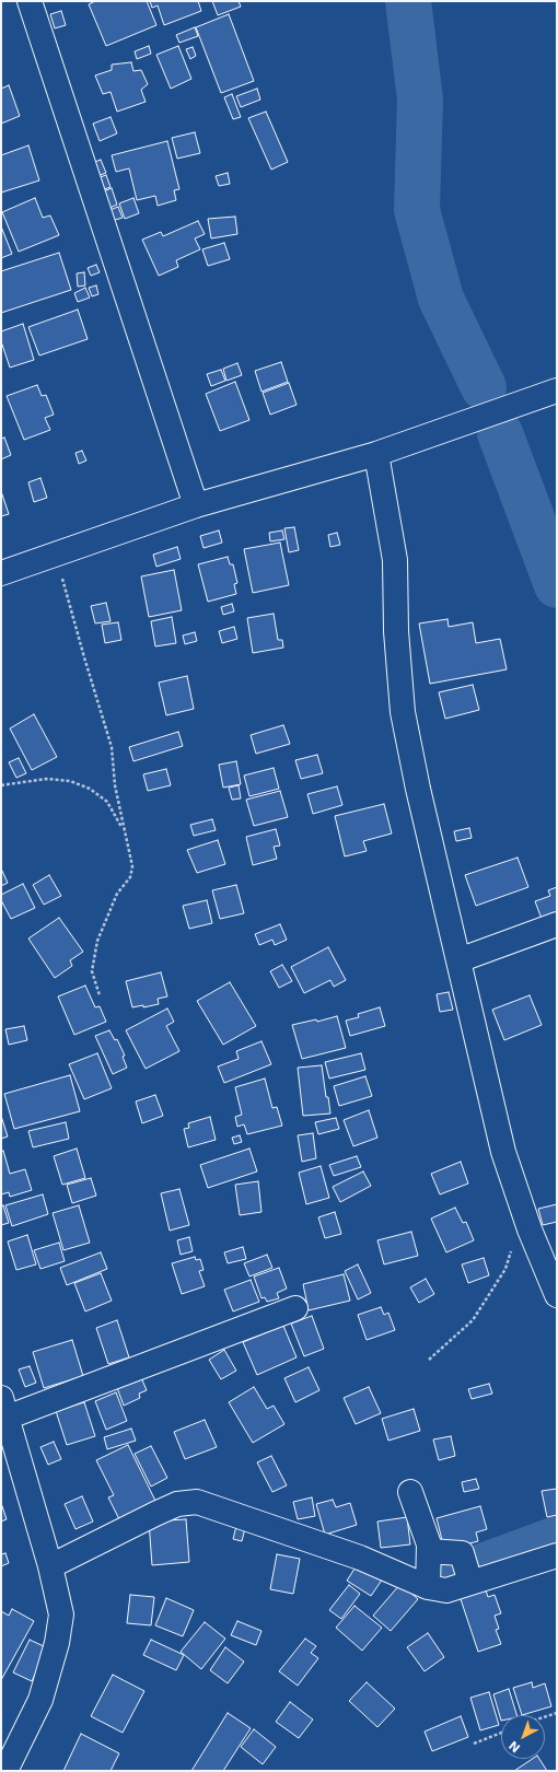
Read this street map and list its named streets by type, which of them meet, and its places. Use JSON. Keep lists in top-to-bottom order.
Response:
{
  "north": "bottom left"
}
